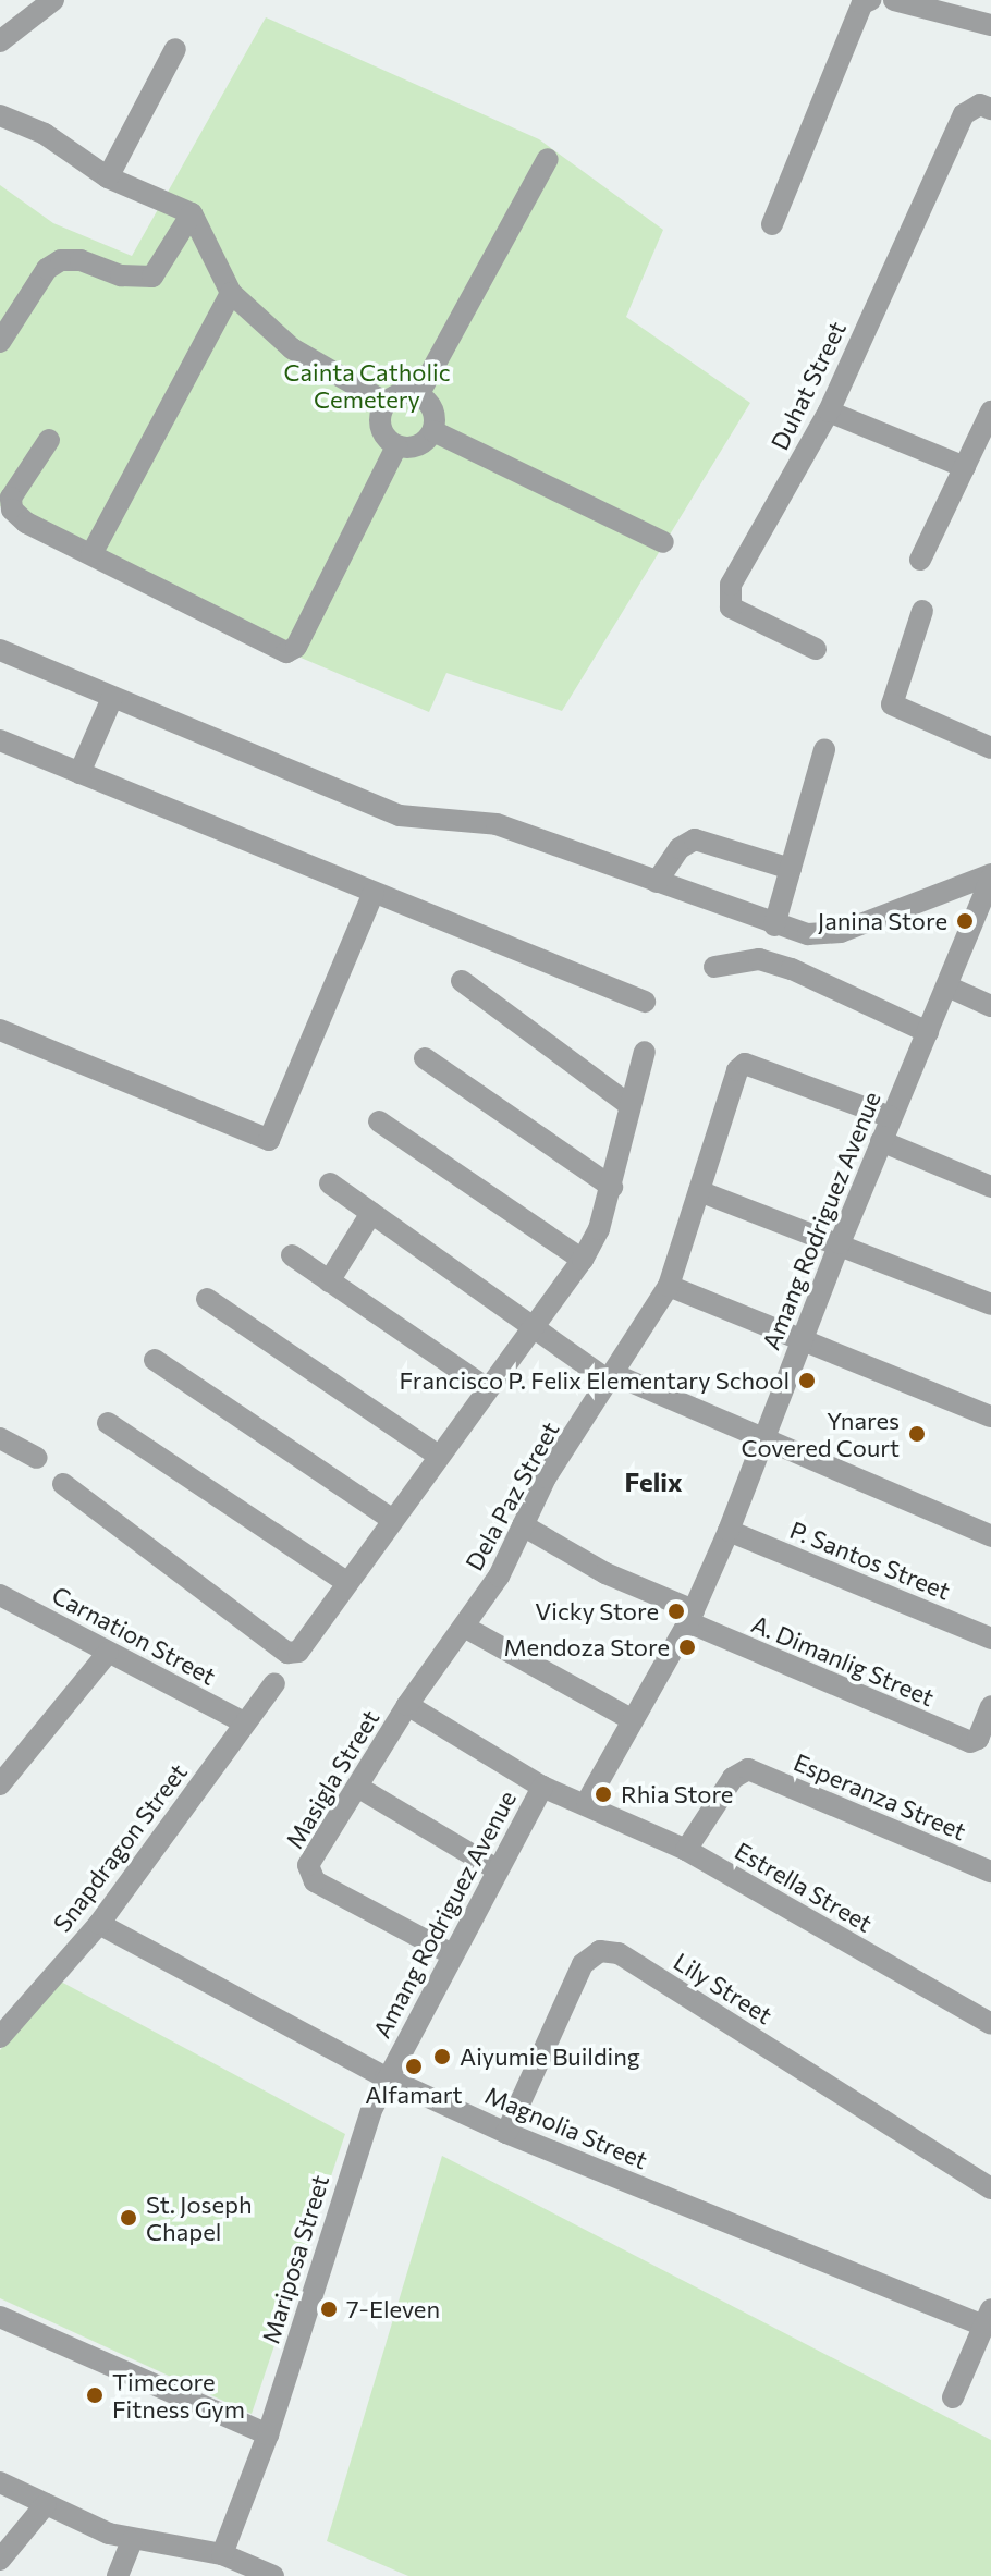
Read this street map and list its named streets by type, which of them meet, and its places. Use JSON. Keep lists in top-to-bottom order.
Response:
{
  "streets": {
    "street": [
      "Duhat Street",
      "Amang Rodriguez Avenue",
      "Dela Paz Street",
      "P. Santos Street",
      "Carnation Street",
      "A. Dimanlig Street",
      "Masigla Street",
      "Esperanza Street",
      "Snapdragon Street",
      "Estrella Street",
      "Lily Street",
      "Magnolia Street",
      "Mariposa Street"
    ]
  },
  "crossings": [
    ["Amang Rodriguez Avenue", "Dela Paz Street"],
    ["Amang Rodriguez Avenue", "P. Santos Street"],
    ["Amang Rodriguez Avenue", "A. Dimanlig Street"],
    ["Amang Rodriguez Avenue", "Masigla Street"],
    ["Amang Rodriguez Avenue", "Estrella Street"],
    ["Amang Rodriguez Avenue", "Magnolia Street"],
    ["Amang Rodriguez Avenue", "Mariposa Street"],
    ["Dela Paz Street", "A. Dimanlig Street"],
    ["Dela Paz Street", "Masigla Street"],
    ["Carnation Street", "Snapdragon Street"],
    ["Esperanza Street", "Estrella Street"],
    ["Snapdragon Street", "Magnolia Street"],
    ["Lily Street", "Magnolia Street"],
    ["Magnolia Street", "Mariposa Street"]
  ],
  "districts": ["Felix"],
  "parks": ["Cainta Catholic Cemetery"],
  "places": [
    "Janina Store",
    "Francisco P. Felix Elementary School",
    "Ynares Covered Court",
    "Vicky Store",
    "Mendoza Store",
    "Rhia Store",
    "Aiyumie Building",
    "Alfamart",
    "St. Joseph Chapel",
    "7-Eleven",
    "Timecore Fitness Gym"
  ]
}
